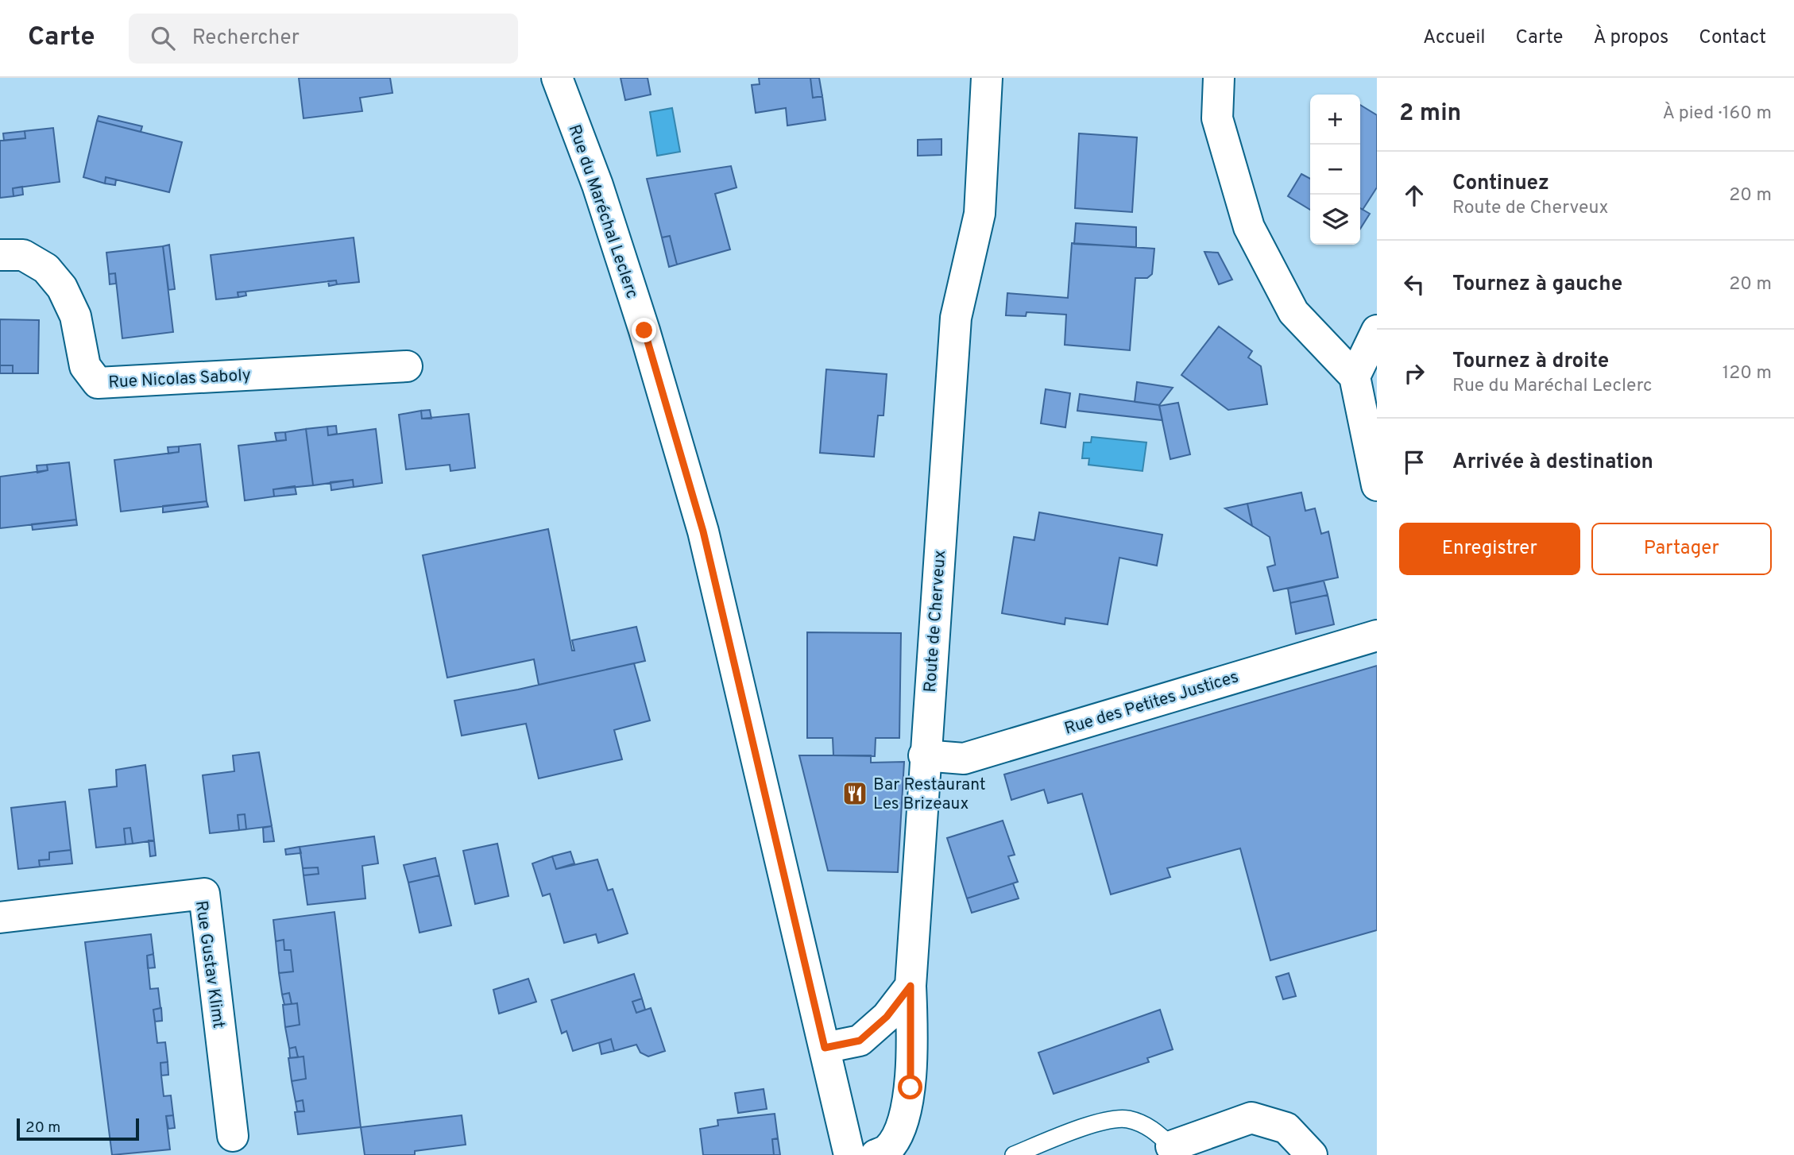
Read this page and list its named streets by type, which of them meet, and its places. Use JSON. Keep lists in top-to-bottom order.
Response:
{
  "streets": {
    "main road": [
      "Rue du Maréchal Leclerc",
      "Rue Nicolas Saboly",
      "Route de Cherveux",
      "Rue des Petites Justices",
      "Rue Gustav Klimt"
    ]
  },
  "crossings": [
    ["Route de Cherveux", "Rue des Petites Justices"]
  ],
  "places": {
    "restaurant": ["Bar Restaurant Les Brizeaux"]
  },
  "scale_bar": "20 m",
  "page": {
    "header": "Carte",
    "search": "Rechercher",
    "nav": [
      "Accueil",
      "Carte",
      "À propos",
      "Contact"
    ],
    "heading": ["2 min", "À pied · 160 m"],
    "map_buttons": ["+", "−"],
    "list": [
      ["Continuez", "Route de Cherveux", "20 m"],
      ["Tournez à gauche", "20 m"],
      ["Tournez à droite", "Rue du Maréchal Leclerc", "120 m"],
      "Arrivée à destination"
    ],
    "buttons": ["Enregistrer", "Partager"],
    "scale": "20 m"
  }
}
